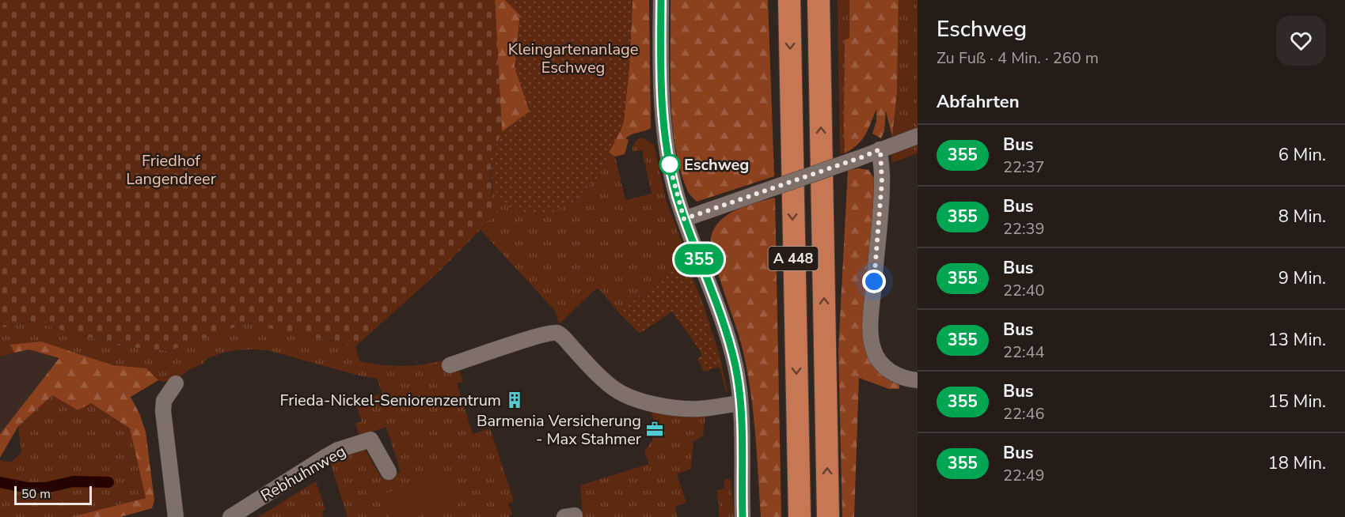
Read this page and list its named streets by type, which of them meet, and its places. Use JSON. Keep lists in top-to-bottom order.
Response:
{
  "streets": {
    "highway": ["A 448"],
    "street": ["Rebhuhnweg"]
  },
  "parks": ["Kleingartenanlage Eschweg", "Friedhof Langendreer"],
  "places": {
    "other": ["Eschweg"],
    "building": ["Frieda-Nickel-Seniorenzentrum"],
    "office": ["Barmenia Versicherung - Max Stahmer"]
  },
  "lines": ["bus line 355"],
  "scale_bar": "50 m",
  "page": {
    "on_map": "355",
    "heading": [
      ["Eschweg", "Zu Fuß · 4 Min. · 260 m"],
      "Abfahrten"
    ],
    "list": [
      {
        "mark": "355",
        "name": "Bus",
        "note": "22:37",
        "value": "6 Min."
      },
      {
        "mark": "355",
        "name": "Bus",
        "note": "22:39",
        "value": "8 Min."
      },
      {
        "mark": "355",
        "name": "Bus",
        "note": "22:40",
        "value": "9 Min."
      },
      {
        "mark": "355",
        "name": "Bus",
        "note": "22:44",
        "value": "13 Min."
      },
      {
        "mark": "355",
        "name": "Bus",
        "note": "22:46",
        "value": "15 Min."
      },
      {
        "mark": "355",
        "name": "Bus",
        "note": "22:49",
        "value": "18 Min."
      }
    ],
    "scale": "50 m"
  }
}
